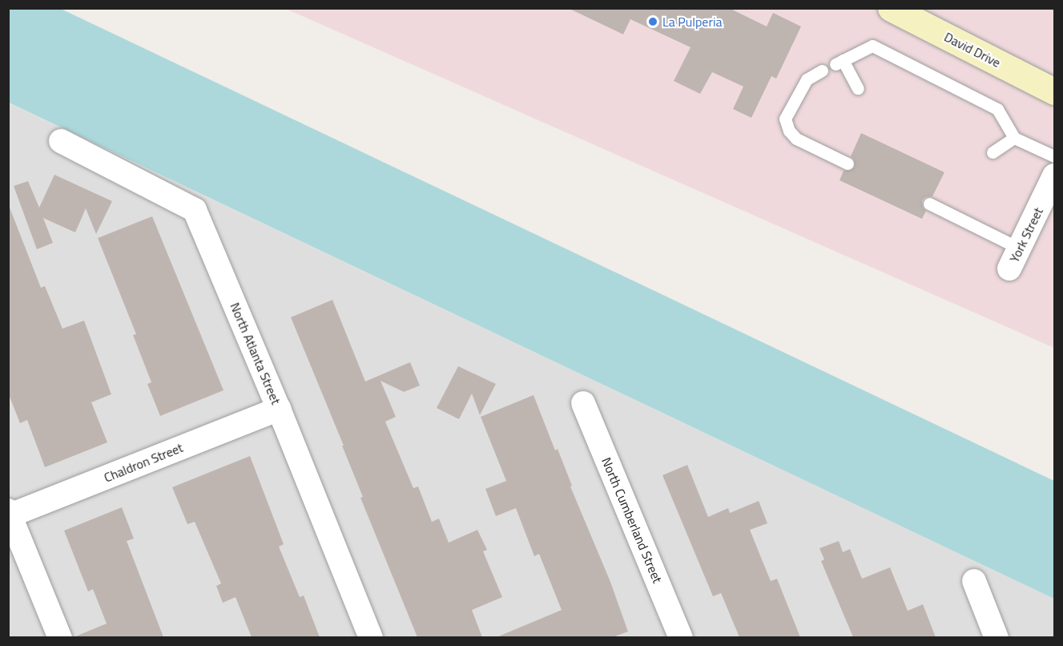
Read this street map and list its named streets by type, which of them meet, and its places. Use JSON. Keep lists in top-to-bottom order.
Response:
{
  "streets": {
    "main road": ["David Drive"],
    "street": [
      "York Street",
      "North Atlanta Street",
      "Chaldron Street",
      "North Cumberland Street"
    ]
  },
  "crossings": [
    ["North Atlanta Street", "Chaldron Street"]
  ],
  "places": ["La Pulperia"]
}
